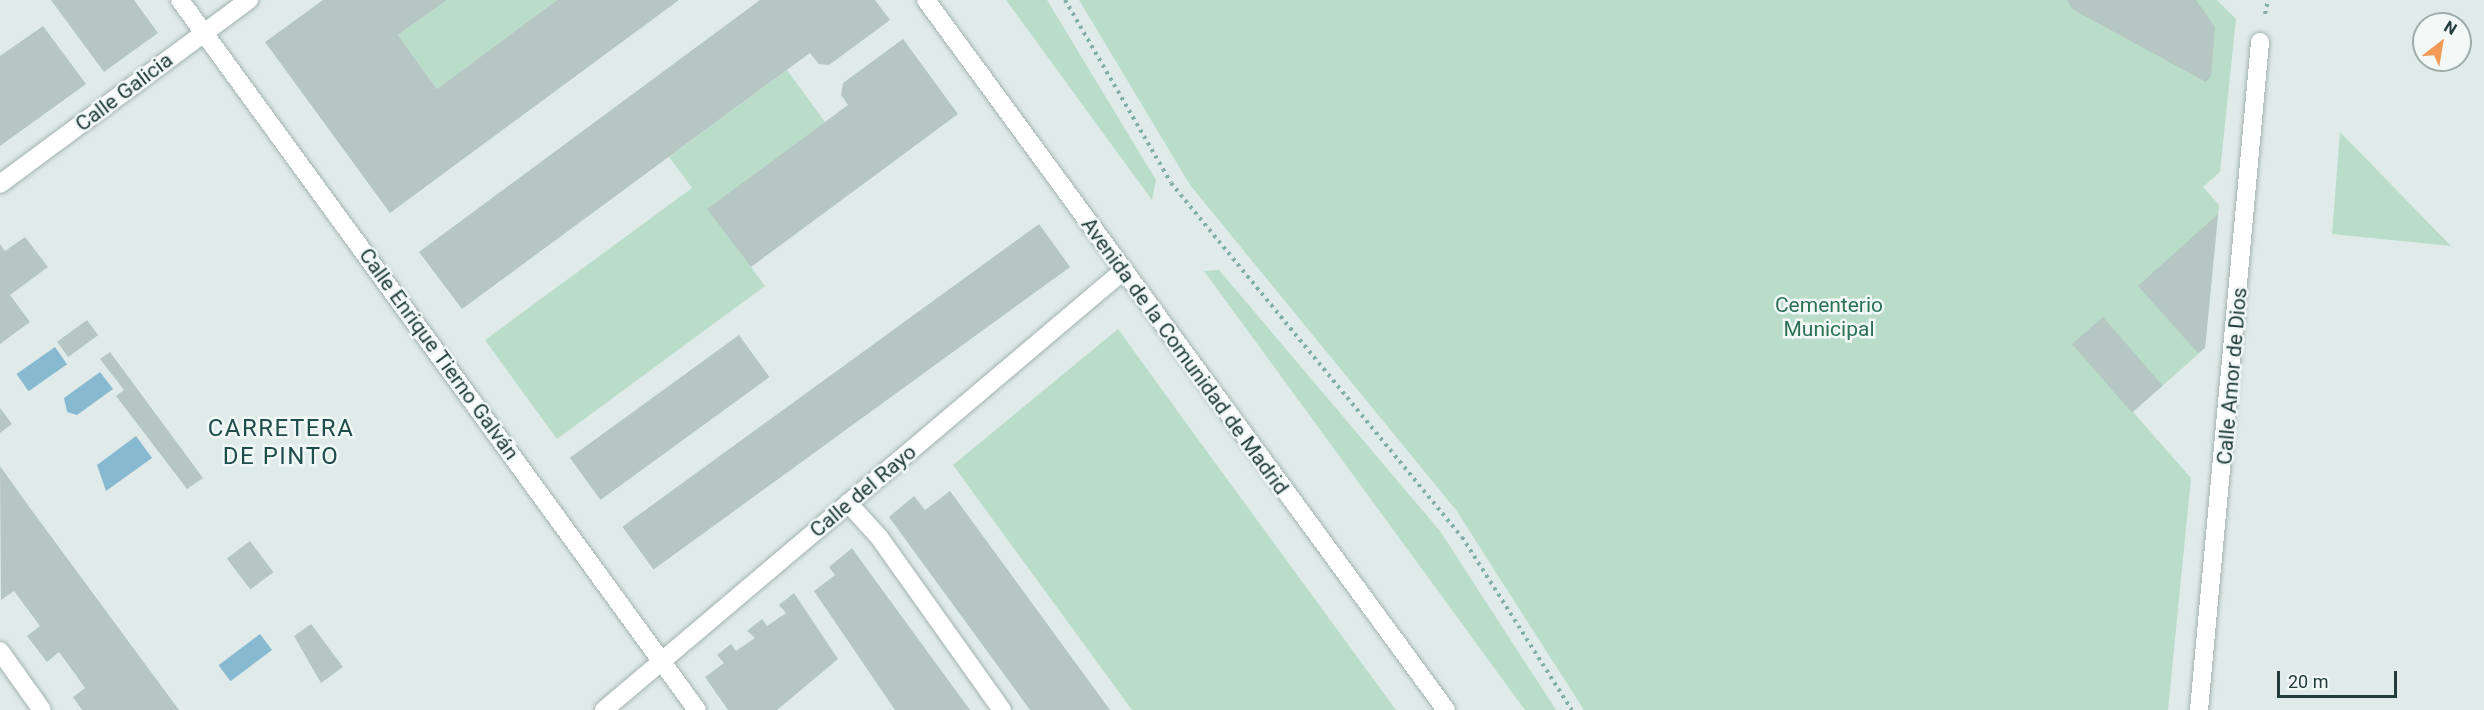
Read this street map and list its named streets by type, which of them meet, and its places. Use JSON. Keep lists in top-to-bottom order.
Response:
{
  "streets": {
    "street": [
      "Calle Galicia",
      "Calle Enrique Tierno Galván",
      "Avenida de la Comunidad de Madrid",
      "Calle Amor de Dios",
      "Calle del Rayo"
    ]
  },
  "crossings": [
    ["Calle Galicia", "Calle Enrique Tierno Galván"],
    ["Calle Enrique Tierno Galván", "Calle del Rayo"],
    ["Avenida de la Comunidad de Madrid", "Calle del Rayo"]
  ],
  "districts": ["CARRETERA DE PINTO"],
  "parks": ["Cementerio Municipal"],
  "scale_bar": "20 m",
  "north": "top right"
}
